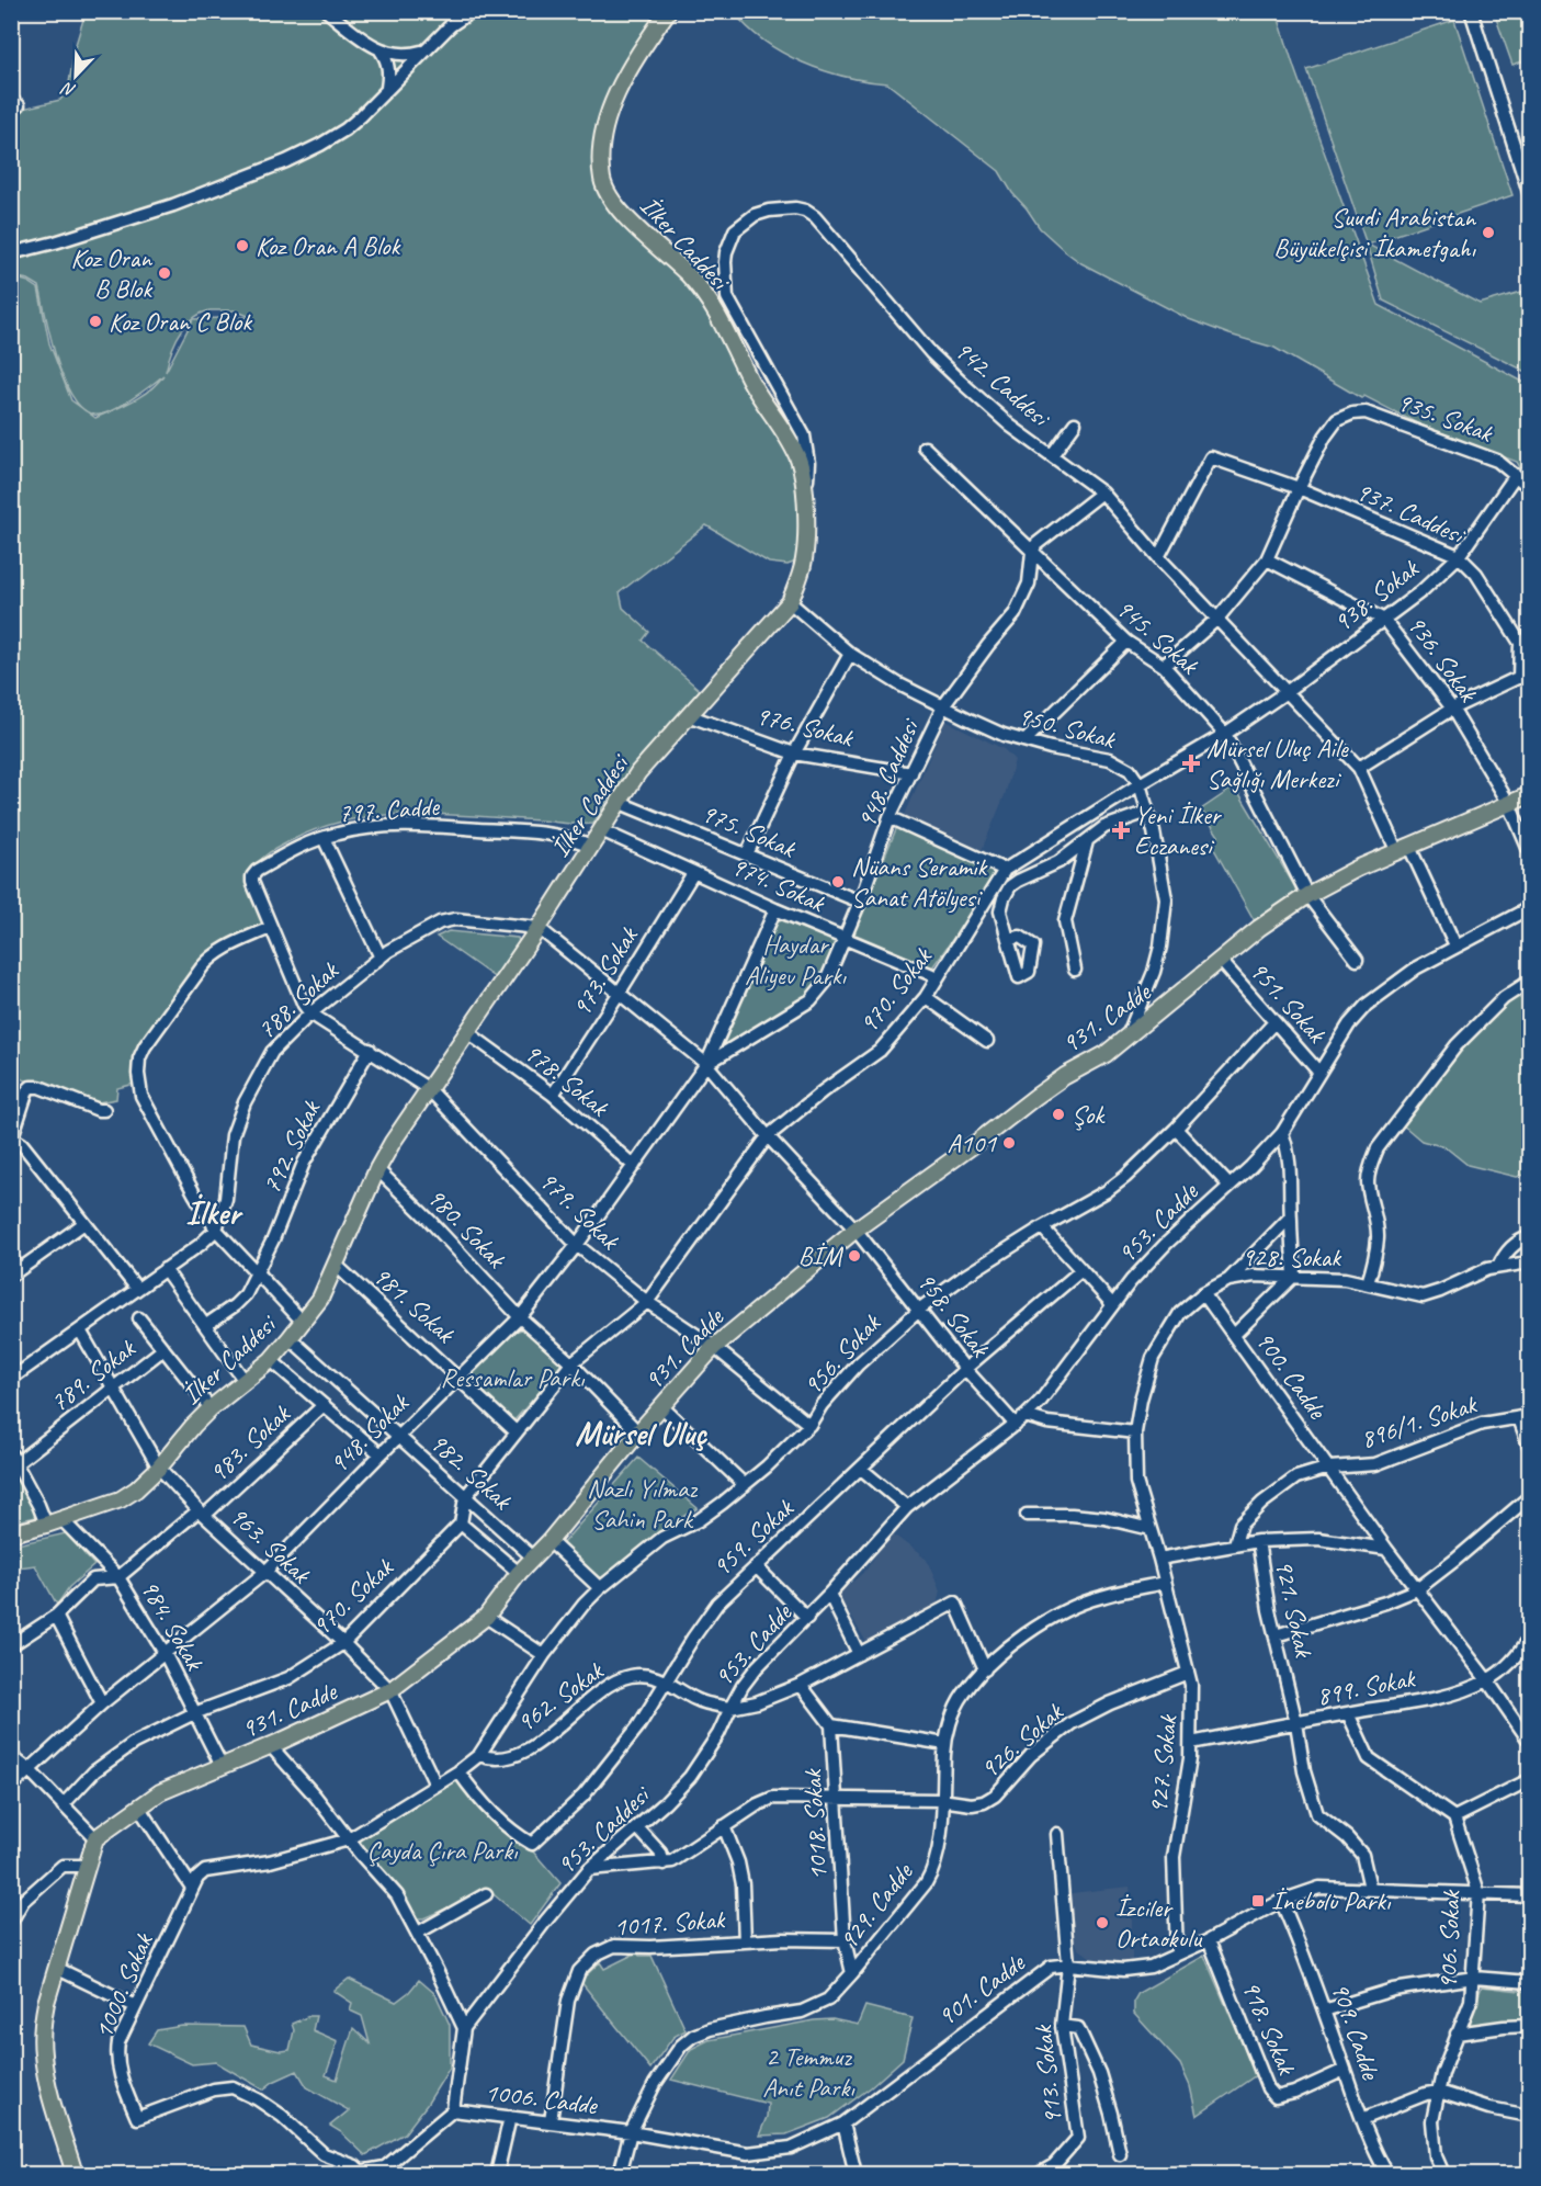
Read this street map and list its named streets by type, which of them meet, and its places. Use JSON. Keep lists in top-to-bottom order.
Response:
{
  "streets": {
    "main road": ["İlker Caddesi", "931. Cadde"],
    "street": [
      "942. Caddesi",
      "935. Sokak",
      "937. Caddesi",
      "938. Sokak",
      "945. Sokak",
      "936. Sokak",
      "976. Sokak",
      "950. Sokak",
      "948. Caddesi",
      "797. Cadde",
      "975. Sokak",
      "974. Sokak",
      "973. Sokak",
      "970. Sokak",
      "788. Sokak",
      "951. Sokak",
      "978. Sokak",
      "792. Sokak",
      "979. Sokak",
      "953. Cadde",
      "980. Sokak",
      "928. Sokak",
      "981. Sokak",
      "958. Sokak",
      "956. Sokak",
      "900. Cadde",
      "789. Sokak",
      "896/1. Sokak",
      "948. Sokak",
      "983. Sokak",
      "982. Sokak",
      "959. Sokak",
      "963. Sokak",
      "921. Sokak",
      "984. Sokak",
      "899. Sokak",
      "962. Sokak",
      "926. Sokak",
      "927. Sokak",
      "1018. Sokak",
      "953. Caddesi",
      "929. Cadde",
      "1017. Sokak",
      "906. Sokak",
      "1000. Sokak",
      "901. Cadde",
      "918. Sokak",
      "909. Cadde",
      "913. Sokak",
      "1006. Cadde"
    ]
  },
  "crossings": [
    ["İlker Caddesi", "942. Caddesi"],
    ["İlker Caddesi", "976. Sokak"],
    ["İlker Caddesi", "950. Sokak"],
    ["İlker Caddesi", "797. Cadde"],
    ["İlker Caddesi", "975. Sokak"],
    ["İlker Caddesi", "974. Sokak"],
    ["İlker Caddesi", "788. Sokak"],
    ["İlker Caddesi", "978. Sokak"],
    ["İlker Caddesi", "979. Sokak"],
    ["İlker Caddesi", "980. Sokak"],
    ["İlker Caddesi", "981. Sokak"],
    ["İlker Caddesi", "958. Sokak"],
    ["İlker Caddesi", "982. Sokak"],
    ["İlker Caddesi", "963. Sokak"],
    ["İlker Caddesi", "984. Sokak"],
    ["942. Caddesi", "937. Caddesi"],
    ["942. Caddesi", "938. Sokak"],
    ["942. Caddesi", "931. Cadde"],
    ["942. Caddesi", "953. Cadde"],
    ["935. Sokak", "937. Caddesi"],
    ["935. Sokak", "938. Sokak"],
    ["937. Caddesi", "938. Sokak"],
    ["938. Sokak", "945. Sokak"],
    ["938. Sokak", "936. Sokak"],
    ["938. Sokak", "970. Sokak"],
    ["945. Sokak", "948. Caddesi"],
    ["945. Sokak", "970. Sokak"],
    ["945. Sokak", "931. Cadde"],
    ["936. Sokak", "931. Cadde"],
    ["976. Sokak", "948. Caddesi"],
    ["950. Sokak", "948. Caddesi"],
    ["950. Sokak", "970. Sokak"],
    ["948. Caddesi", "975. Sokak"],
    ["948. Caddesi", "974. Sokak"],
    ["948. Caddesi", "958. Sokak"],
    ["948. Caddesi", "948. Sokak"],
    ["974. Sokak", "973. Sokak"],
    ["974. Sokak", "970. Sokak"],
    ["973. Sokak", "978. Sokak"],
    ["973. Sokak", "958. Sokak"],
    ["970. Sokak", "979. Sokak"],
    ["970. Sokak", "980. Sokak"],
    ["970. Sokak", "958. Sokak"],
    ["970. Sokak", "982. Sokak"],
    ["970. Sokak", "963. Sokak"],
    ["970. Sokak", "984. Sokak"],
    ["788. Sokak", "979. Sokak"],
    ["788. Sokak", "958. Sokak"],
    ["788. Sokak", "963. Sokak"],
    ["951. Sokak", "931. Cadde"],
    ["951. Sokak", "953. Cadde"],
    ["951. Sokak", "956. Sokak"],
    ["931. Cadde", "979. Sokak"],
    ["931. Cadde", "958. Sokak"],
    ["931. Cadde", "982. Sokak"],
    ["931. Cadde", "963. Sokak"],
    ["931. Cadde", "984. Sokak"],
    ["978. Sokak", "948. Sokak"],
    ["792. Sokak", "979. Sokak"],
    ["979. Sokak", "956. Sokak"],
    ["979. Sokak", "948. Sokak"],
    ["953. Cadde", "958. Sokak"],
    ["953. Cadde", "959. Sokak"],
    ["953. Cadde", "962. Sokak"],
    ["953. Cadde", "953. Caddesi"],
    ["980. Sokak", "948. Sokak"],
    ["928. Sokak", "900. Cadde"],
    ["928. Sokak", "927. Sokak"],
    ["928. Sokak", "929. Cadde"],
    ["981. Sokak", "948. Sokak"],
    ["958. Sokak", "956. Sokak"],
    ["958. Sokak", "948. Sokak"],
    ["958. Sokak", "959. Sokak"],
    ["956. Sokak", "959. Sokak"],
    ["956. Sokak", "962. Sokak"],
    ["956. Sokak", "1000. Sokak"],
    ["900. Cadde", "896/1. Sokak"],
    ["900. Cadde", "899. Sokak"],
    ["789. Sokak", "963. Sokak"],
    ["948. Sokak", "982. Sokak"],
    ["948. Sokak", "963. Sokak"],
    ["948. Sokak", "984. Sokak"],
    ["983. Sokak", "963. Sokak"],
    ["983. Sokak", "984. Sokak"],
    ["959. Sokak", "962. Sokak"],
    ["959. Sokak", "1000. Sokak"],
    ["963. Sokak", "1000. Sokak"],
    ["921. Sokak", "899. Sokak"],
    ["921. Sokak", "901. Cadde"],
    ["899. Sokak", "927. Sokak"],
    ["926. Sokak", "927. Sokak"],
    ["926. Sokak", "1018. Sokak"],
    ["926. Sokak", "929. Cadde"],
    ["927. Sokak", "929. Cadde"],
    ["927. Sokak", "901. Cadde"],
    ["1018. Sokak", "929. Cadde"],
    ["1018. Sokak", "1017. Sokak"],
    ["953. Caddesi", "1006. Cadde"],
    ["929. Cadde", "1006. Cadde"],
    ["1017. Sokak", "1006. Cadde"],
    ["906. Sokak", "901. Cadde"],
    ["1000. Sokak", "1006. Cadde"],
    ["901. Cadde", "918. Sokak"],
    ["901. Cadde", "909. Cadde"],
    ["901. Cadde", "913. Sokak"],
    ["901. Cadde", "1006. Cadde"],
    ["918. Sokak", "909. Cadde"]
  ],
  "districts": ["İlker", "Mürsel Uluç"],
  "parks": [
    "Haydar Aliyev Parkı",
    "Ressamlar Parkı",
    "Nazlı Yılmaz Sahin Park",
    "Çayda Çıra Parkı",
    "2 Temmuz Anıt Parkı"
  ],
  "places": {
    "other": [
      "Suudi Arabistan Büyükelçisi İkametgahı",
      "Koz Oran A Blok",
      "Koz Oran B Blok",
      "Koz Oran C Blok",
      "Nüans Seramik Sanat Atölyesi",
      "Şok",
      "A101",
      "BİM",
      "İzciler Ortaokulu"
    ],
    "health": ["Mürsel Uluç Aile Sağlığı Merkezi", "Yeni İlker Eczanesi"],
    "transit": ["İnebolu Parkı"]
  },
  "north": "bottom left"
}
